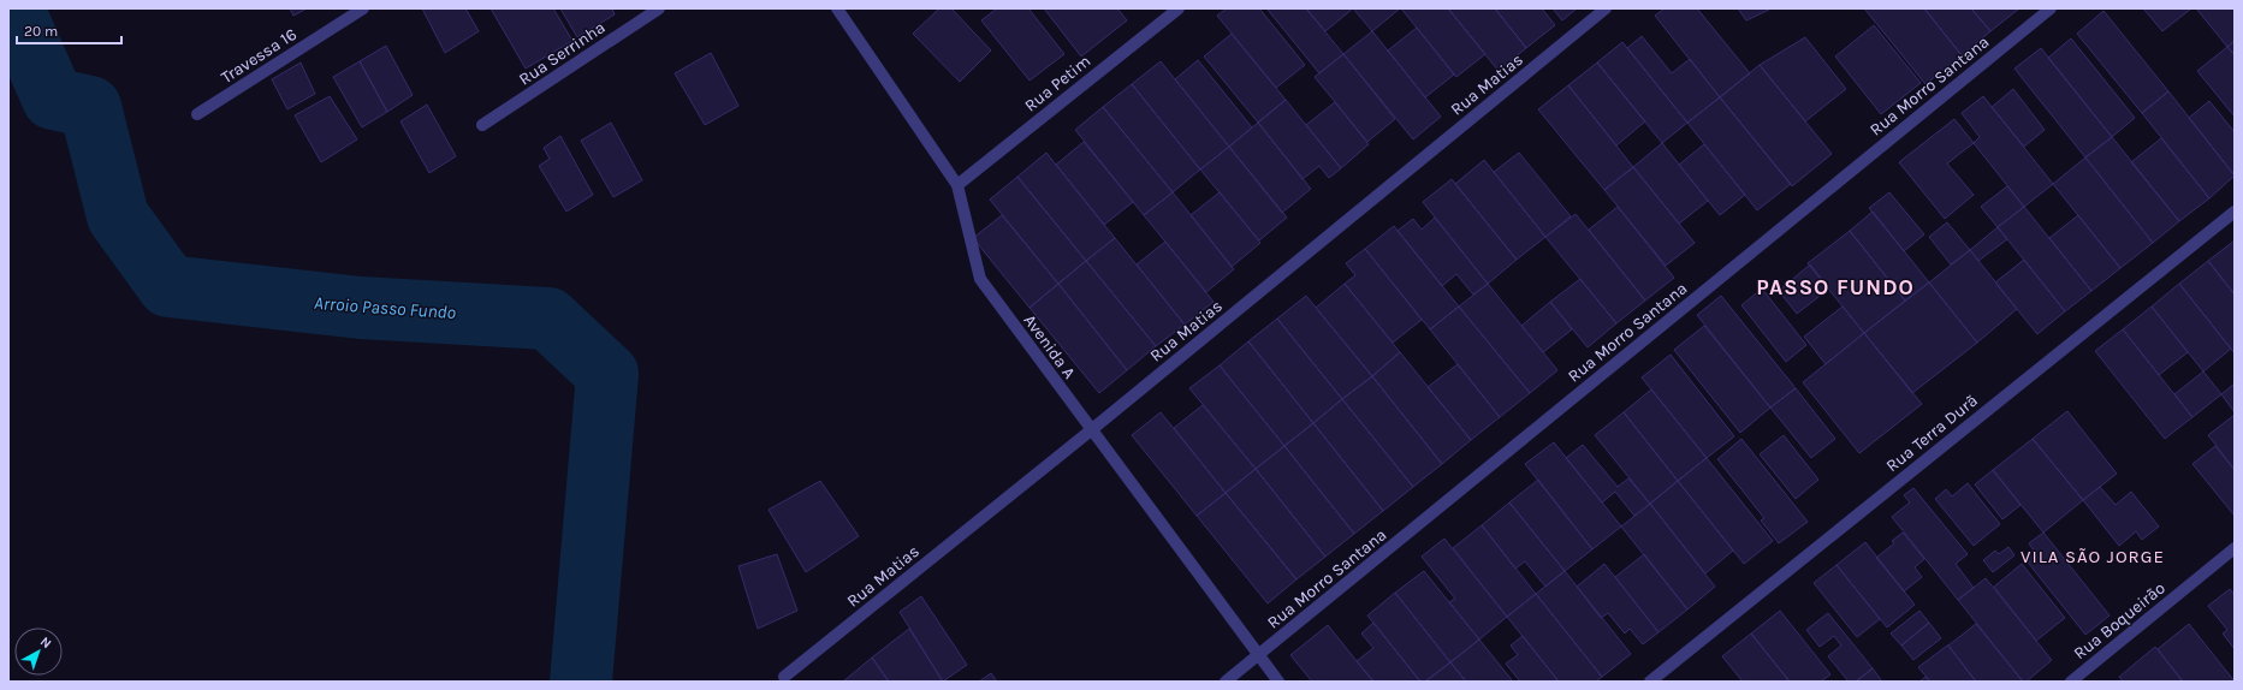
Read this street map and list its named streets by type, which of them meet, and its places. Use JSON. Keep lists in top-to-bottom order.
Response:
{
  "streets": {
    "street": [
      "Rua Serrinha",
      "Travessa 16",
      "Rua Petim",
      "Rua Matias",
      "Rua Morro Santana",
      "Avenida A",
      "Rua Terra Durã",
      "Rua Boqueirão"
    ]
  },
  "crossings": [
    ["Rua Petim", "Avenida A"],
    ["Rua Matias", "Avenida A"],
    ["Rua Morro Santana", "Avenida A"]
  ],
  "districts": ["PASSO FUNDO", "VILA SÃO JORGE"],
  "water": ["Arroio Passo Fundo"],
  "scale_bar": "20 m",
  "north": "top right"
}
